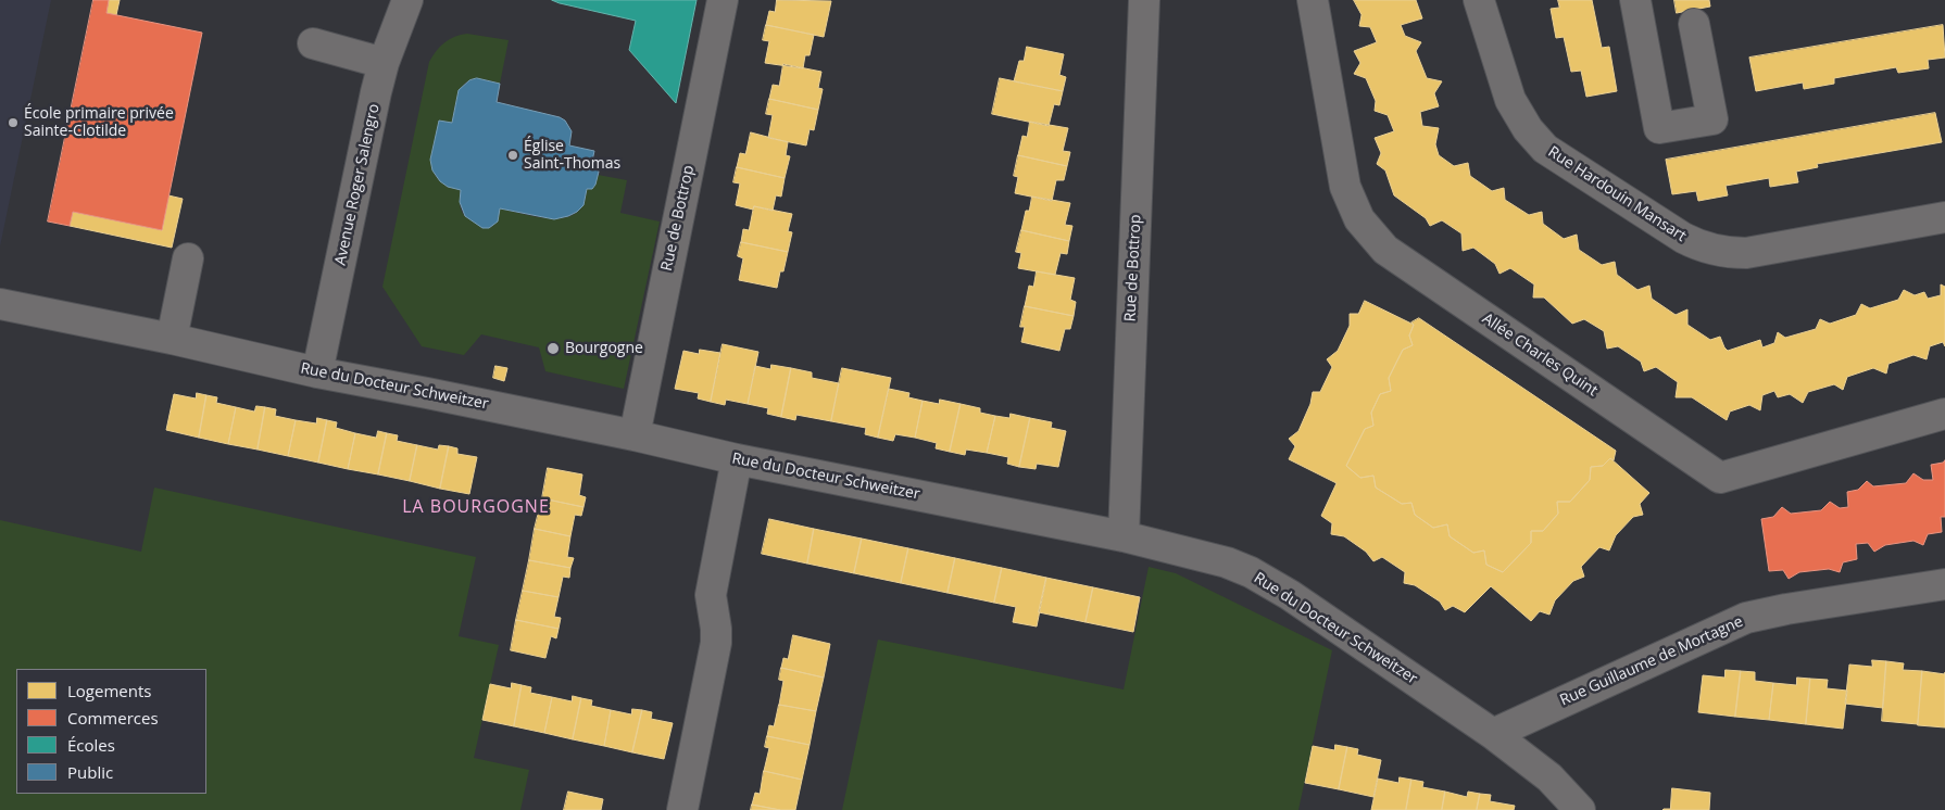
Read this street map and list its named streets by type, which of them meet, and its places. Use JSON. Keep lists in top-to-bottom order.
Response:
{
  "streets": {
    "street": [
      "Avenue Roger Salengro",
      "Rue Hardouin Mansart",
      "Rue de Bottrop",
      "Allée Charles Quint",
      "Rue du Docteur Schweitzer",
      "Rue Guillaume de Mortagne"
    ]
  },
  "crossings": [
    ["Avenue Roger Salengro", "Rue du Docteur Schweitzer"],
    ["Rue de Bottrop", "Rue du Docteur Schweitzer"],
    ["Rue du Docteur Schweitzer", "Rue Guillaume de Mortagne"]
  ],
  "districts": ["LA BOURGOGNE"],
  "places": ["École primaire privée Sainte-Clotilde", "Église Saint-Thomas", "Bourgogne"],
  "legend": [
    "Logements",
    "Commerces",
    "Écoles",
    "Public"
  ]
}
